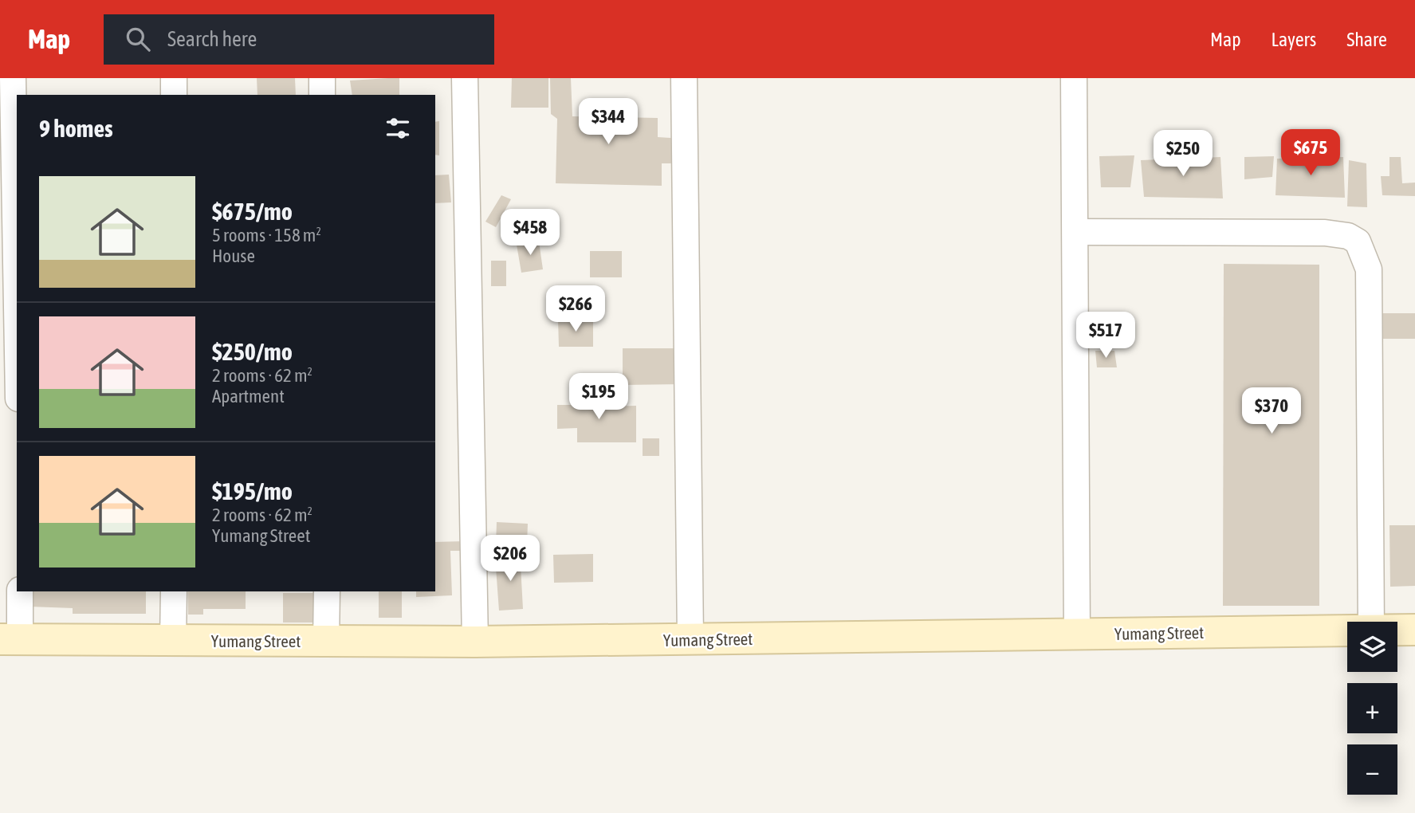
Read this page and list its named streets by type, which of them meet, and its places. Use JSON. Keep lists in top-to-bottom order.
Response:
{
  "streets": {
    "main road": ["Yumang Street"]
  },
  "page": {
    "header": "Map",
    "search": "Search here",
    "nav": ["Map", "Layers", "Share"],
    "heading": "9 homes",
    "price": [
      "$344",
      "$675",
      "$250",
      "$458",
      "$266",
      "$517",
      "$195",
      "$370",
      "$206"
    ],
    "list": [
      {
        "name": "$675/mo",
        "note": "5 rooms · 158 m² · House"
      },
      {
        "name": "$250/mo",
        "note": "2 rooms · 62 m² · Apartment"
      },
      {
        "name": "$195/mo",
        "note": "2 rooms · 62 m² · Yumang Street"
      }
    ],
    "map_buttons": ["+", "−"]
  }
}
